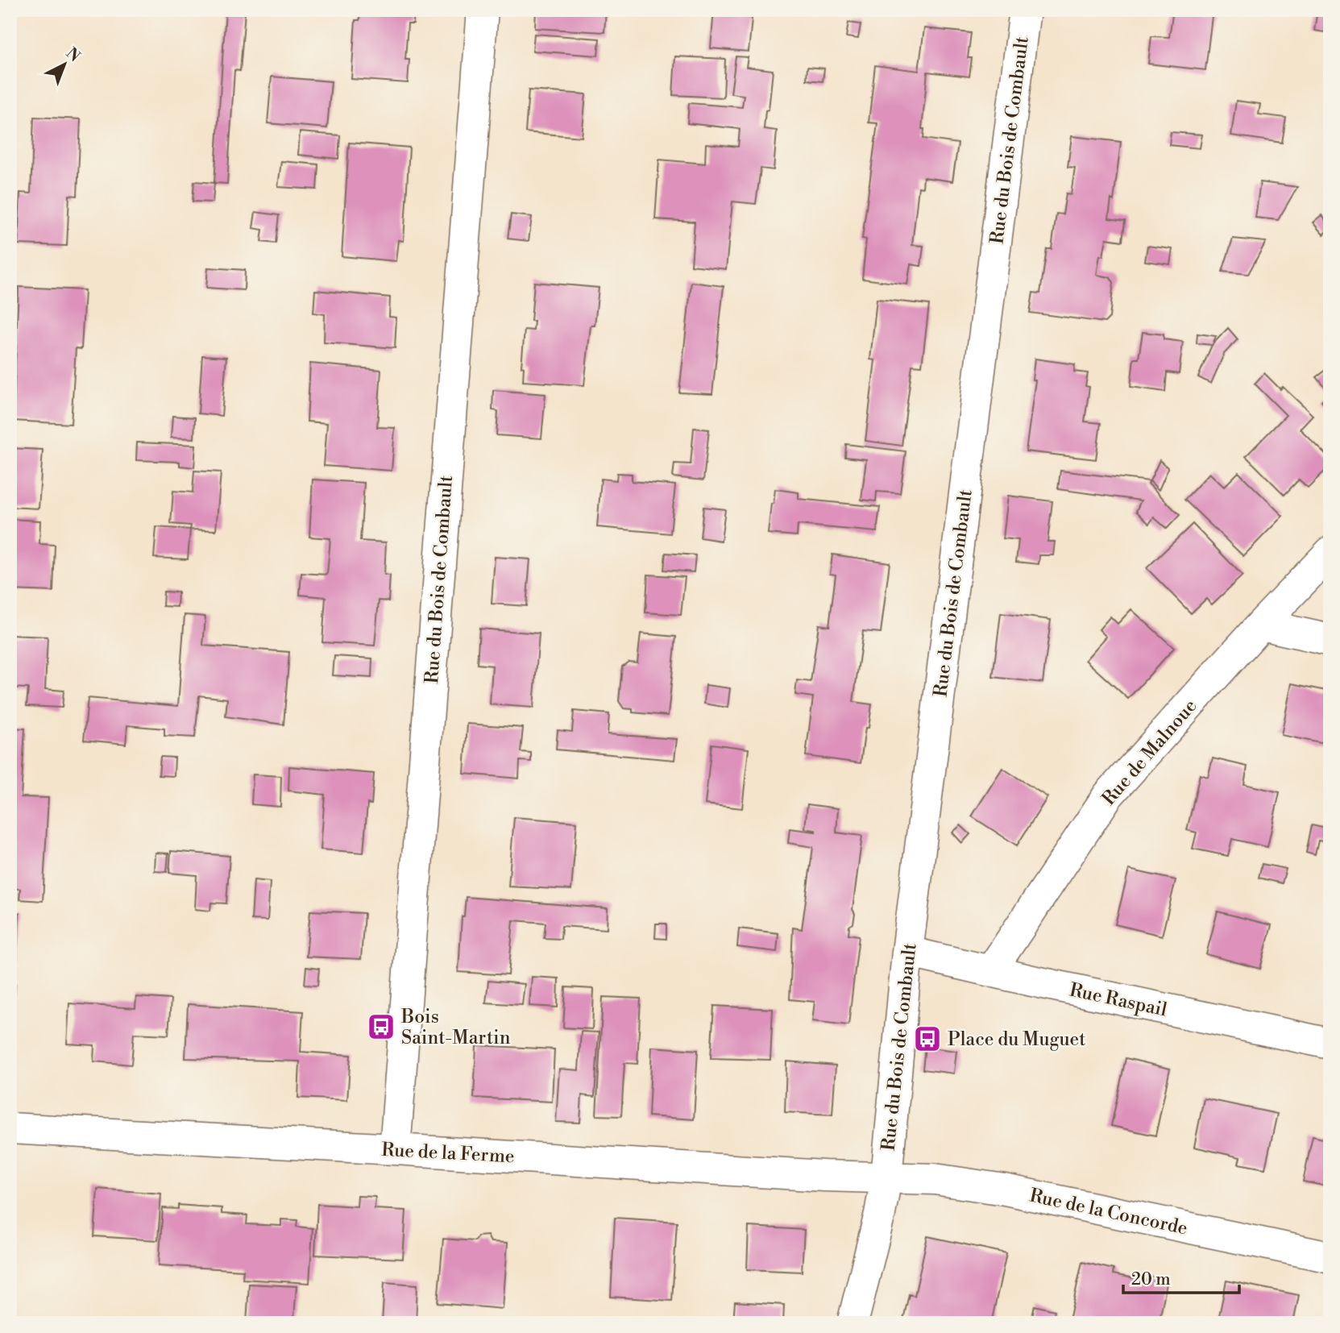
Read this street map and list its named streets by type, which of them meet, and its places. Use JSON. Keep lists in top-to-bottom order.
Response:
{
  "streets": {
    "street": [
      "Rue du Bois de Combault",
      "Rue de Malnoue",
      "Rue Raspail",
      "Rue de la Ferme",
      "Rue de la Concorde"
    ]
  },
  "crossings": [
    ["Rue du Bois de Combault", "Rue Raspail"],
    ["Rue du Bois de Combault", "Rue de la Ferme"],
    ["Rue du Bois de Combault", "Rue de la Concorde"],
    ["Rue de Malnoue", "Rue Raspail"],
    ["Rue de la Ferme", "Rue de la Concorde"]
  ],
  "places": {
    "bus stop": ["Bois Saint-Martin", "Place du Muguet"]
  },
  "scale_bar": "20 m",
  "north": "top right"
}
